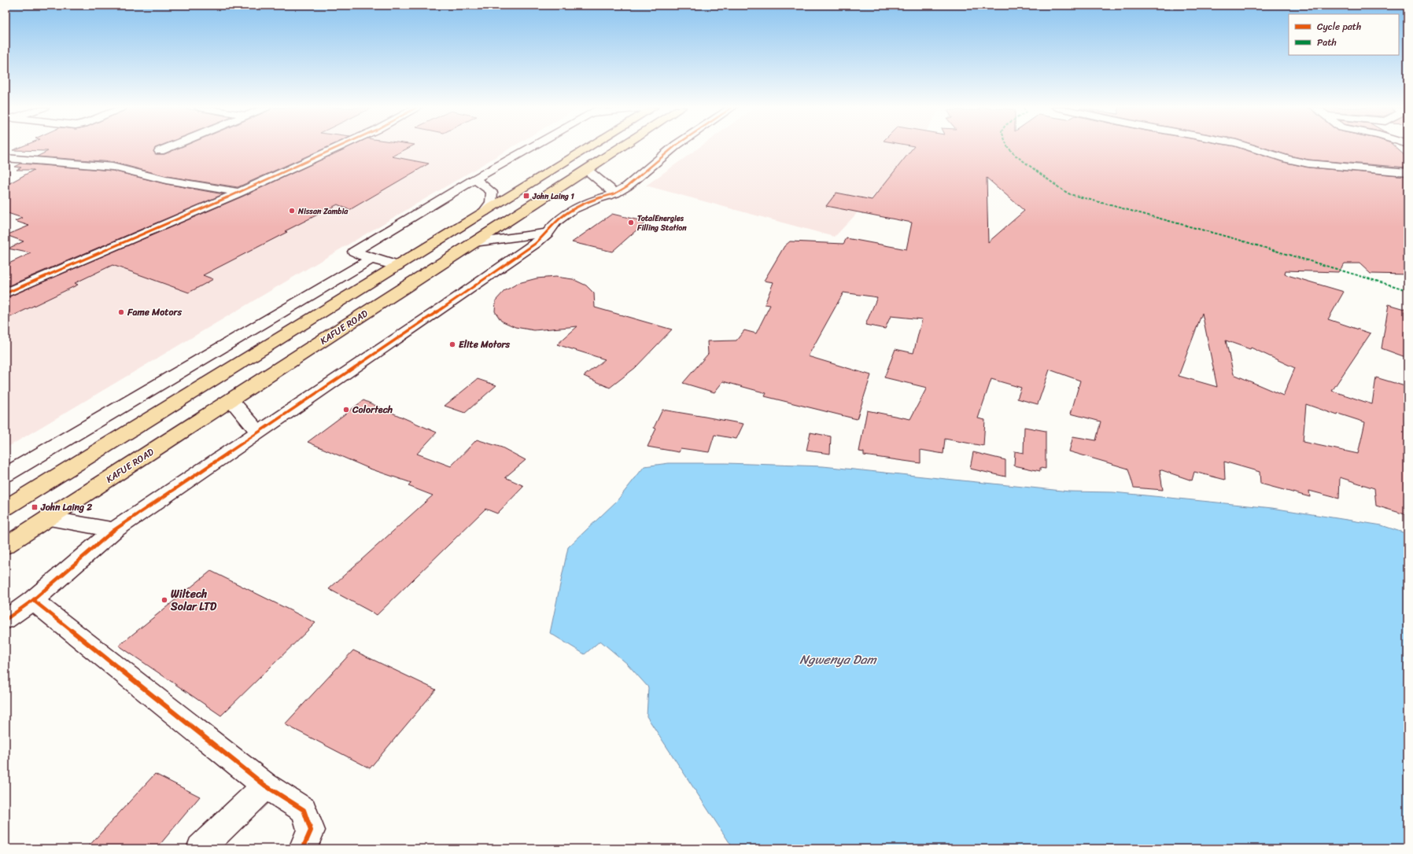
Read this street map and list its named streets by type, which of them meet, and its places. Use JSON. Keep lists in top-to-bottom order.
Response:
{
  "streets": {
    "main road": ["KAFUE ROAD"]
  },
  "water": ["Ngwenya Dam"],
  "places": {
    "transit": ["John Laing 1", "John Laing 2"],
    "other": [
      "Nissan Zambia",
      "TotalEnergies Filling Station",
      "Fame Motors",
      "Elite Motors",
      "Colortech",
      "Wiltech Solar LTD"
    ]
  },
  "legend": ["Cycle path", "Path"]
}
